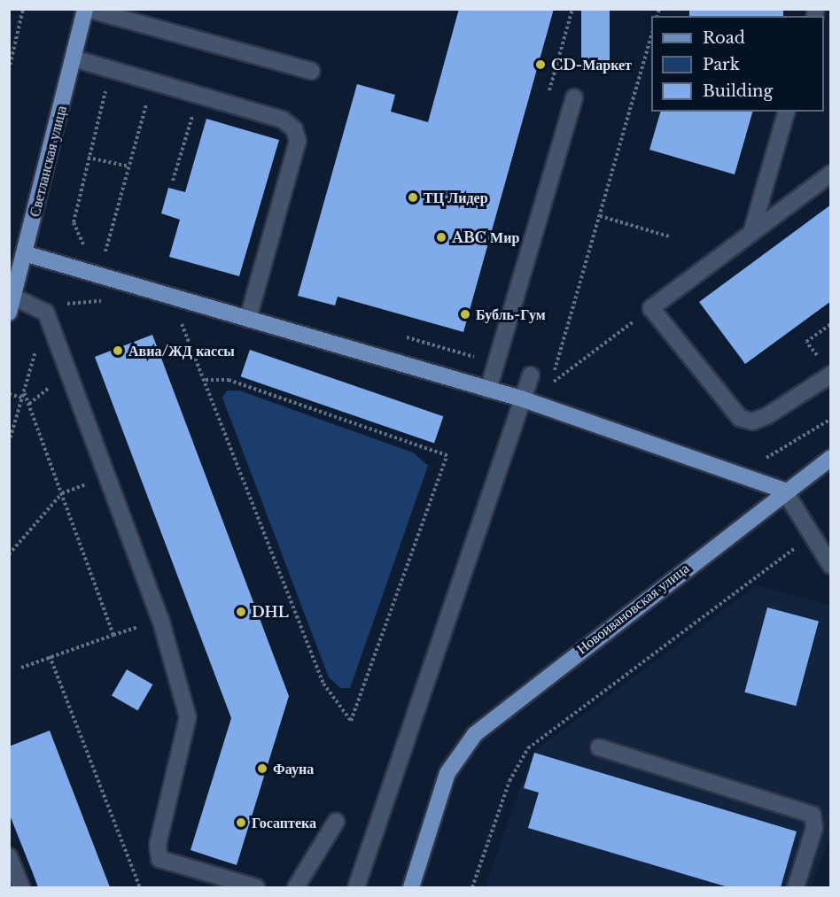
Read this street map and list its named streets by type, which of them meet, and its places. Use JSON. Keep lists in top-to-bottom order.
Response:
{
  "streets": {
    "main road": ["Светланская улица", "Новоивановская улица"]
  },
  "places": [
    "CD-Маркет",
    "ТЦ Лидер",
    "ABC Мир",
    "Бубль-Гум",
    "Авиа/ЖД кассы",
    "DHL",
    "Фауна",
    "Госаптека"
  ],
  "legend": ["Road", "Park", "Building"]
}
